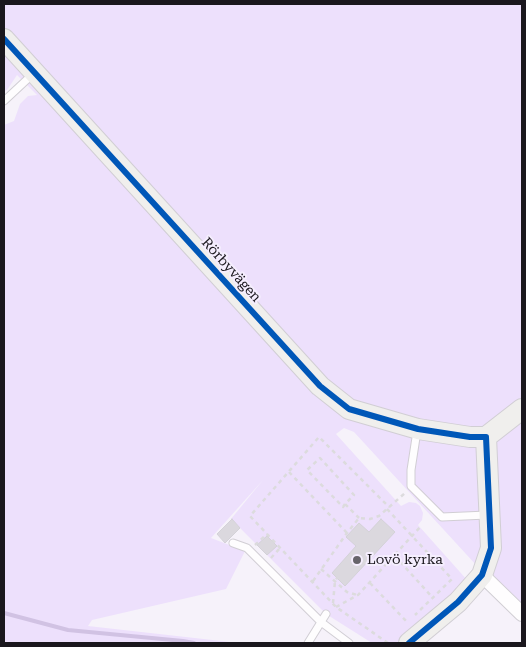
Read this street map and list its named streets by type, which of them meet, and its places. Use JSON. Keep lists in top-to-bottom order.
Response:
{
  "streets": {
    "street": ["Rörbyvägen"]
  },
  "places": ["Lovö kyrka"]
}
